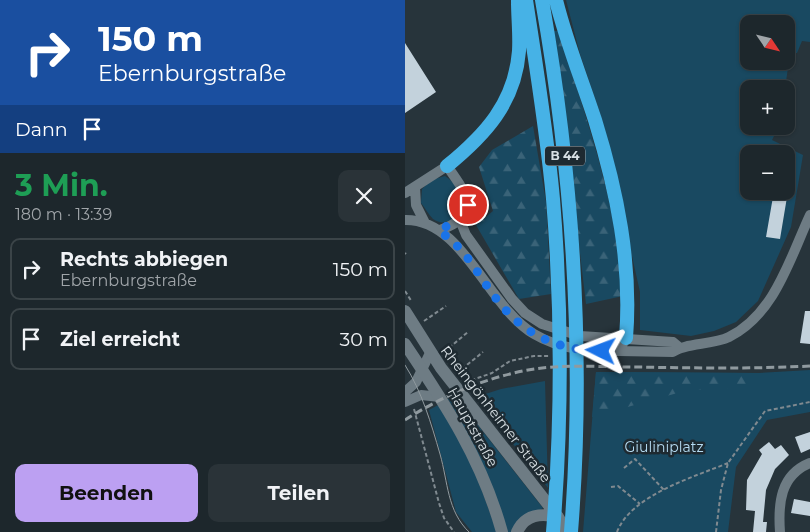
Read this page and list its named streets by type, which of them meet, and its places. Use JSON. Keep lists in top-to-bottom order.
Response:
{
  "streets": {
    "highway": ["B 44"],
    "main road": ["Rheingönheimer Straße", "Hauptstraße"]
  },
  "parks": ["Giuliniplatz"],
  "north": "bottom right",
  "page": {
    "turn": ["150 m", "Ebernburgstraße"],
    "map_buttons": ["+", "−"],
    "then": "Dann",
    "heading": ["3 Min.", "180 m · 13:39"],
    "list": [
      {
        "name": "Rechts abbiegen",
        "note": "Ebernburgstraße",
        "value": "150 m"
      },
      {
        "name": "Ziel erreicht",
        "value": "30 m"
      }
    ],
    "buttons": ["Beenden", "Teilen"]
  }
}
